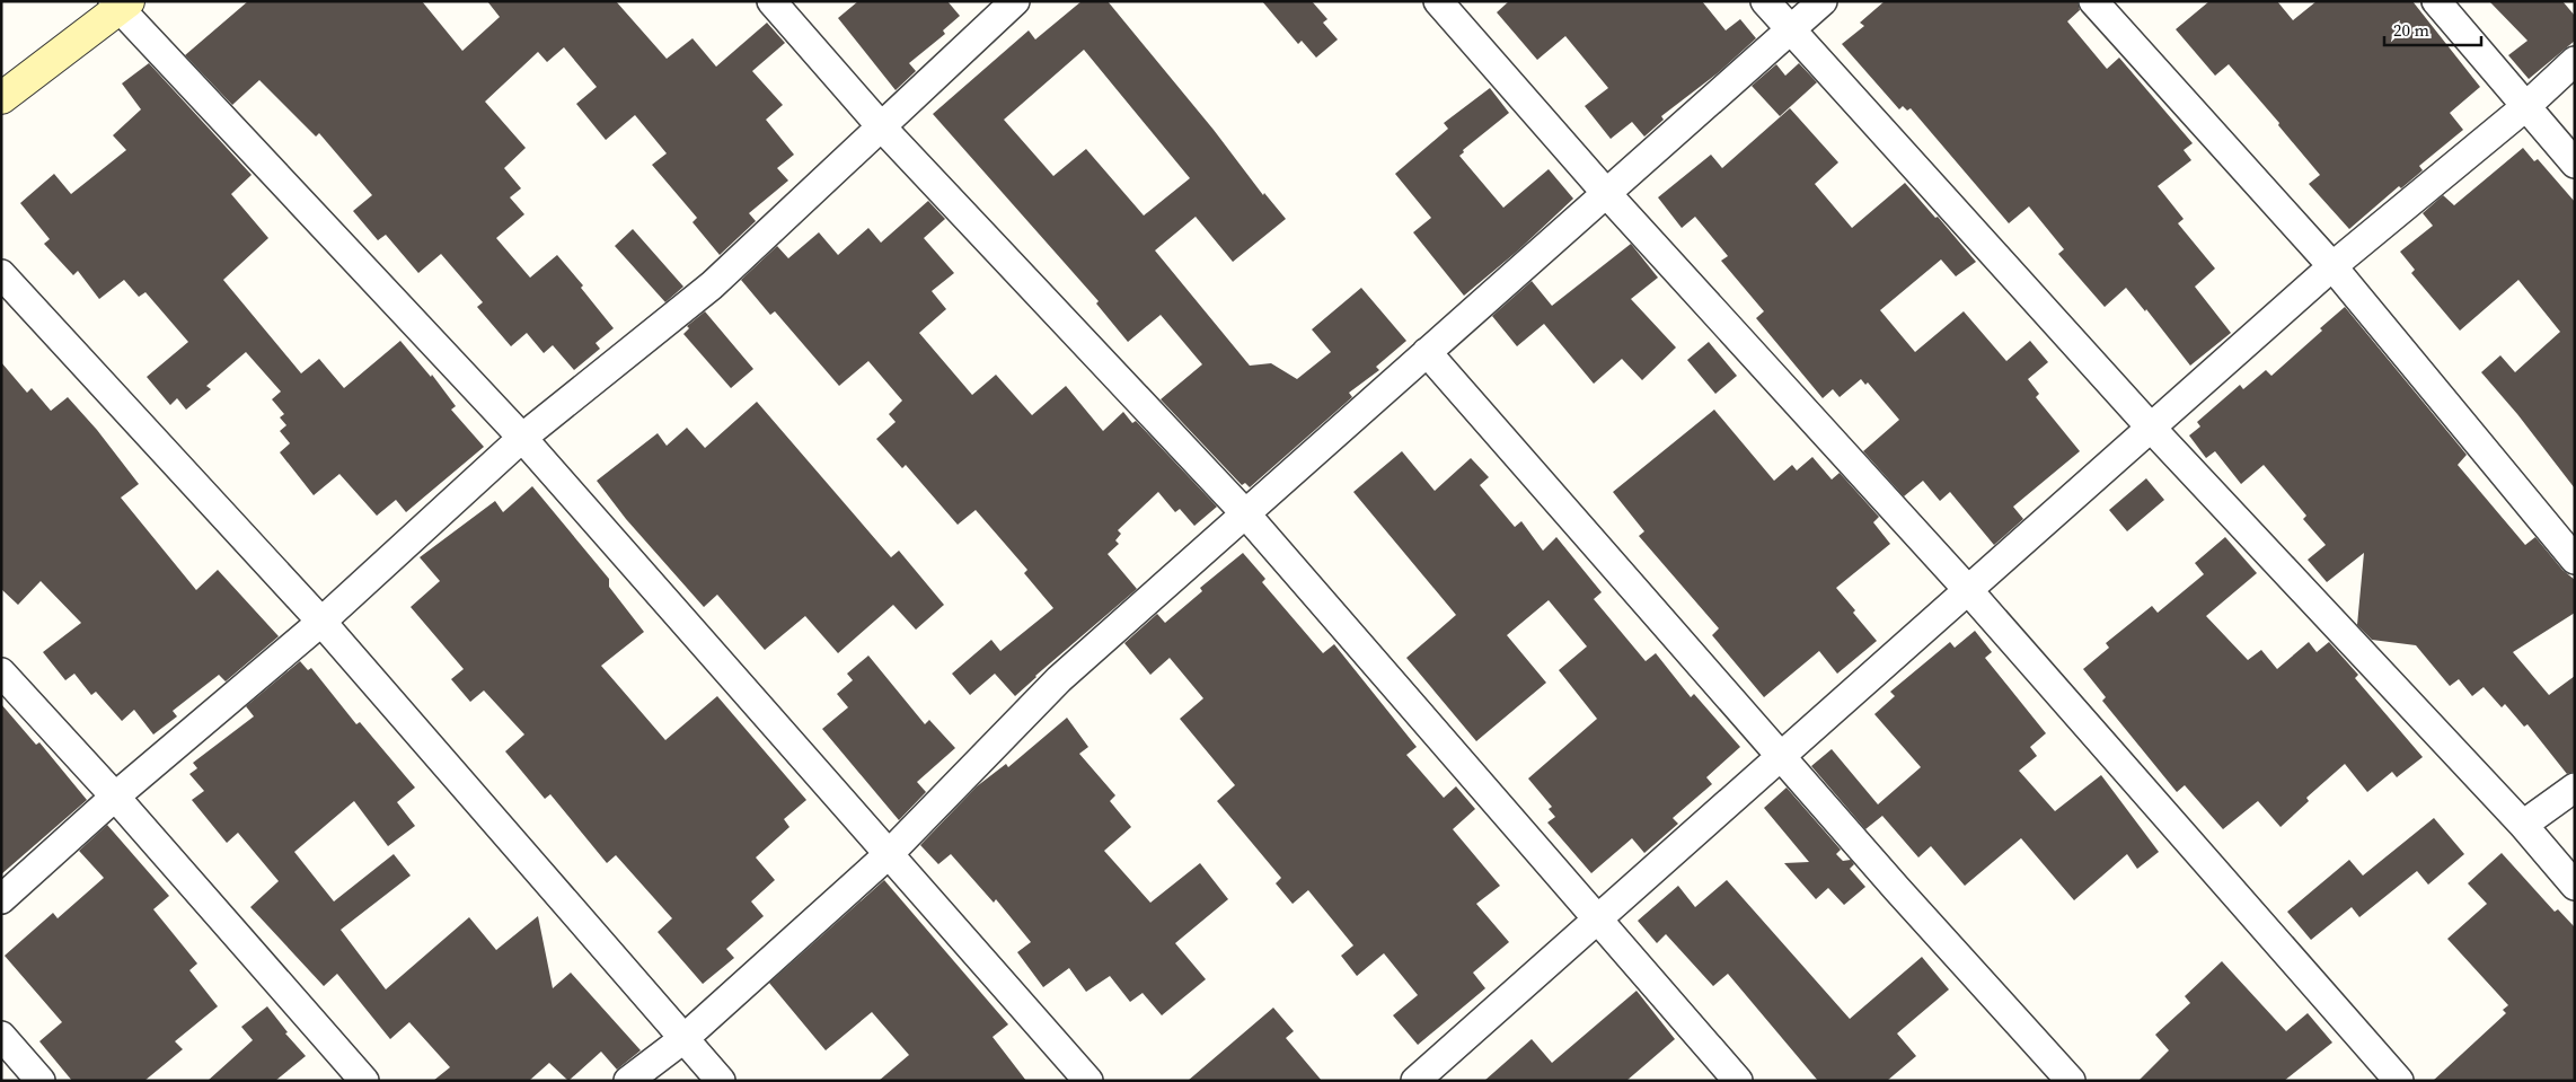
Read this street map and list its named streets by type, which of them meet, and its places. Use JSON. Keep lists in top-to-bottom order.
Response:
{
  "scale_bar": "20 m"
}
